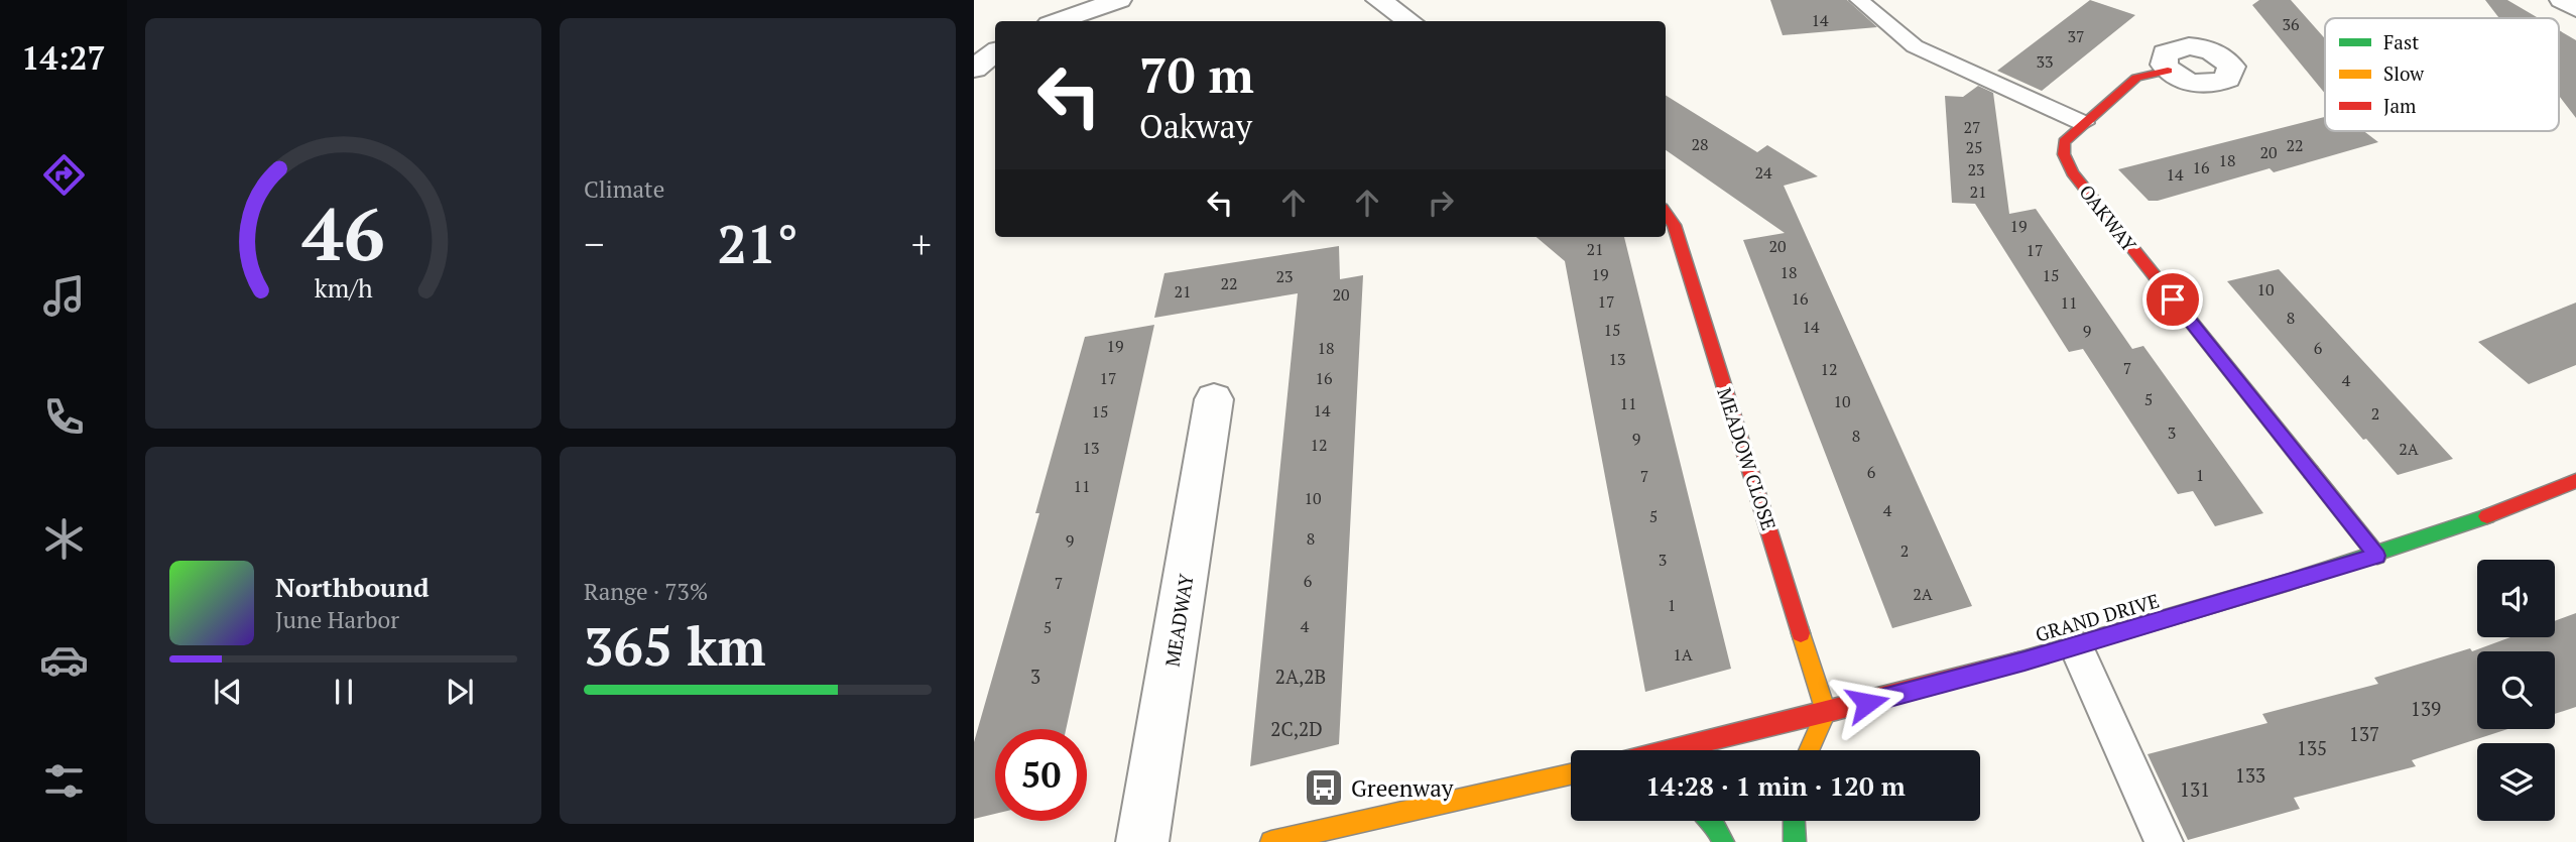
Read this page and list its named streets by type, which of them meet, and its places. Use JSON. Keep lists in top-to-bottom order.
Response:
{
  "streets": {
    "street": [
      "OAKWAY",
      "MEADOW CLOSE",
      "GRAND DRIVE",
      "MEADWAY"
    ]
  },
  "crossings": [
    ["OAKWAY", "GRAND DRIVE"],
    ["MEADOW CLOSE", "GRAND DRIVE"]
  ],
  "places": {
    "bus stop": ["Greenway"]
  },
  "house_numbers": [
    "14",
    "36",
    "37",
    "33",
    "27",
    "28",
    "22",
    "25",
    "20",
    "18",
    "16",
    "23",
    "24",
    "14",
    "21",
    "19",
    "20",
    "21",
    "17",
    "18",
    "19",
    "15",
    "23",
    "22",
    "10",
    "21",
    "20",
    "16",
    "17",
    "11",
    "8",
    "14",
    "15",
    "9",
    "19",
    "18",
    "6",
    "13",
    "7",
    "12",
    "17",
    "16",
    "4",
    "5",
    "10",
    "11",
    "14",
    "15",
    "2",
    "3",
    "8",
    "9",
    "12",
    "13",
    "2A",
    "6",
    "1",
    "7",
    "11",
    "10",
    "4",
    "5",
    "8",
    "9",
    "2",
    "3",
    "6",
    "7",
    "2A",
    "1",
    "4",
    "5",
    "1A",
    "3",
    "2A,2B",
    "139",
    "2C,2D",
    "137",
    "135",
    "133",
    "131"
  ],
  "legend": ["Fast", "Slow", "Jam"],
  "page": {
    "tabs": "14:27",
    "tile": [
      "Climate",
      ["Range · 73%", "365 km"]
    ],
    "turn": ["70 m", "Oakway"],
    "heat": ["−", "21°", "+"],
    "song": ["Northbound", "June Harbor"],
    "limit": "50",
    "trip": "14:28 · 1 min · 120 m",
    "gauge": ["46", "km/h"]
  }
}
